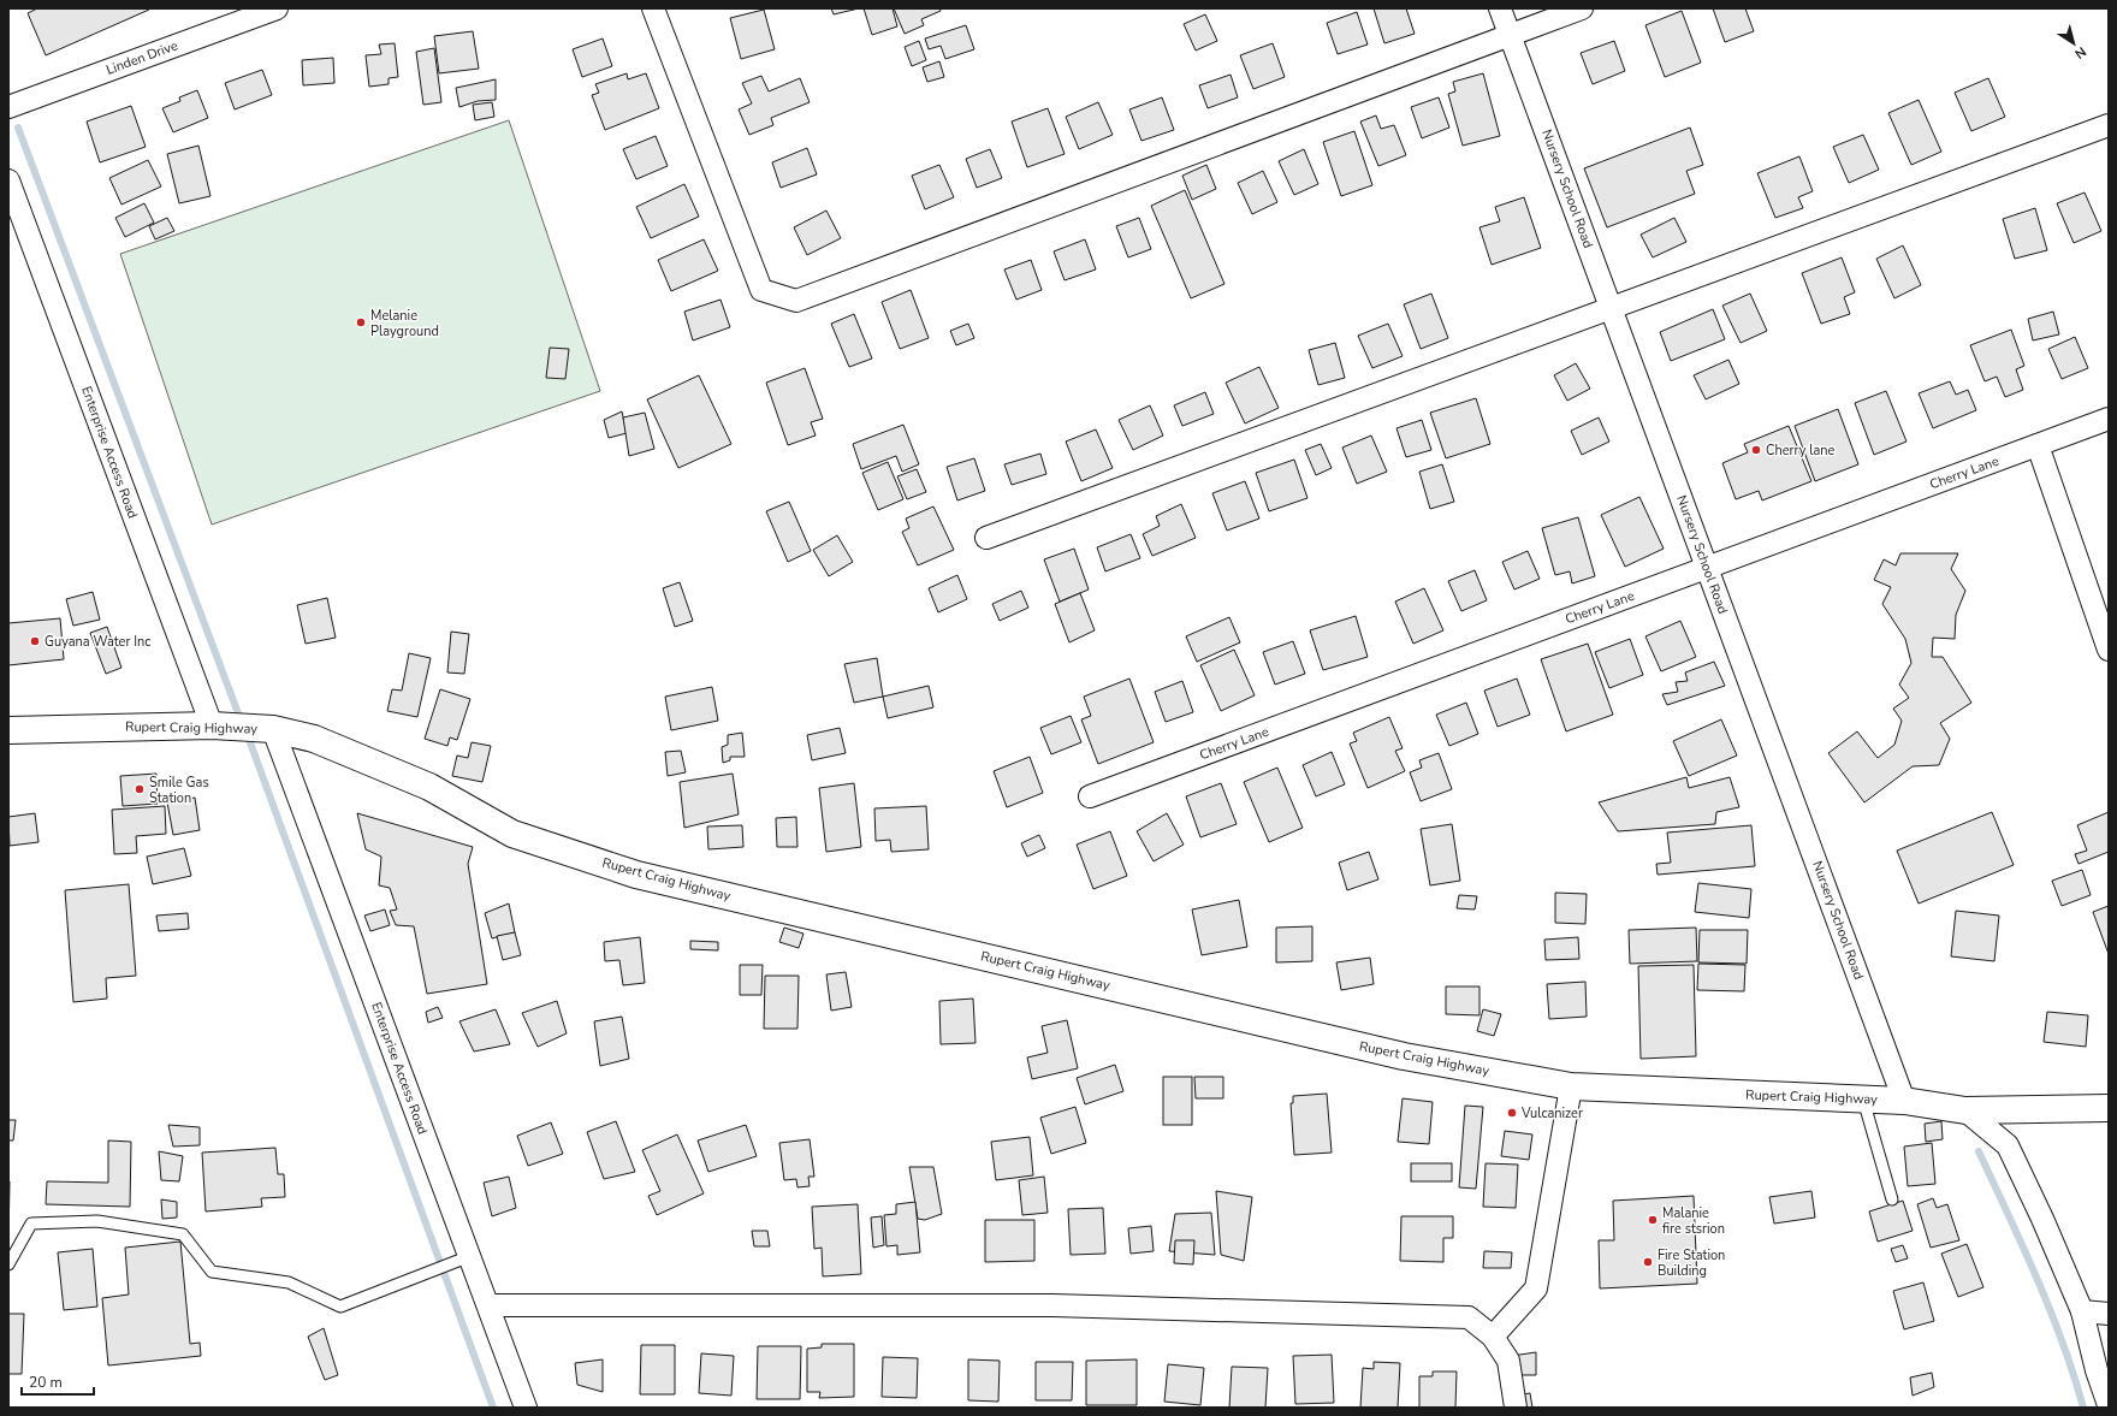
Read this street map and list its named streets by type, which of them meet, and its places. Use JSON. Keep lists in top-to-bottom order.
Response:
{
  "streets": {
    "main road": ["Rupert Craig Highway"],
    "street": [
      "Linden Drive",
      "Nursery School Road",
      "Enterprise Access Road",
      "Cherry Lane"
    ]
  },
  "crossings": [
    ["Nursery School Road", "Cherry Lane"],
    ["Nursery School Road", "Rupert Craig Highway"],
    ["Enterprise Access Road", "Rupert Craig Highway"]
  ],
  "places": [
    "Melanie Playground",
    "Cherry lane",
    "Guyana Water Inc",
    "Smile Gas Station",
    "Vulcanizer",
    "Malanie fire stsrion",
    "Fire Station Building"
  ],
  "scale_bar": "20 m",
  "north": "bottom right"
}
